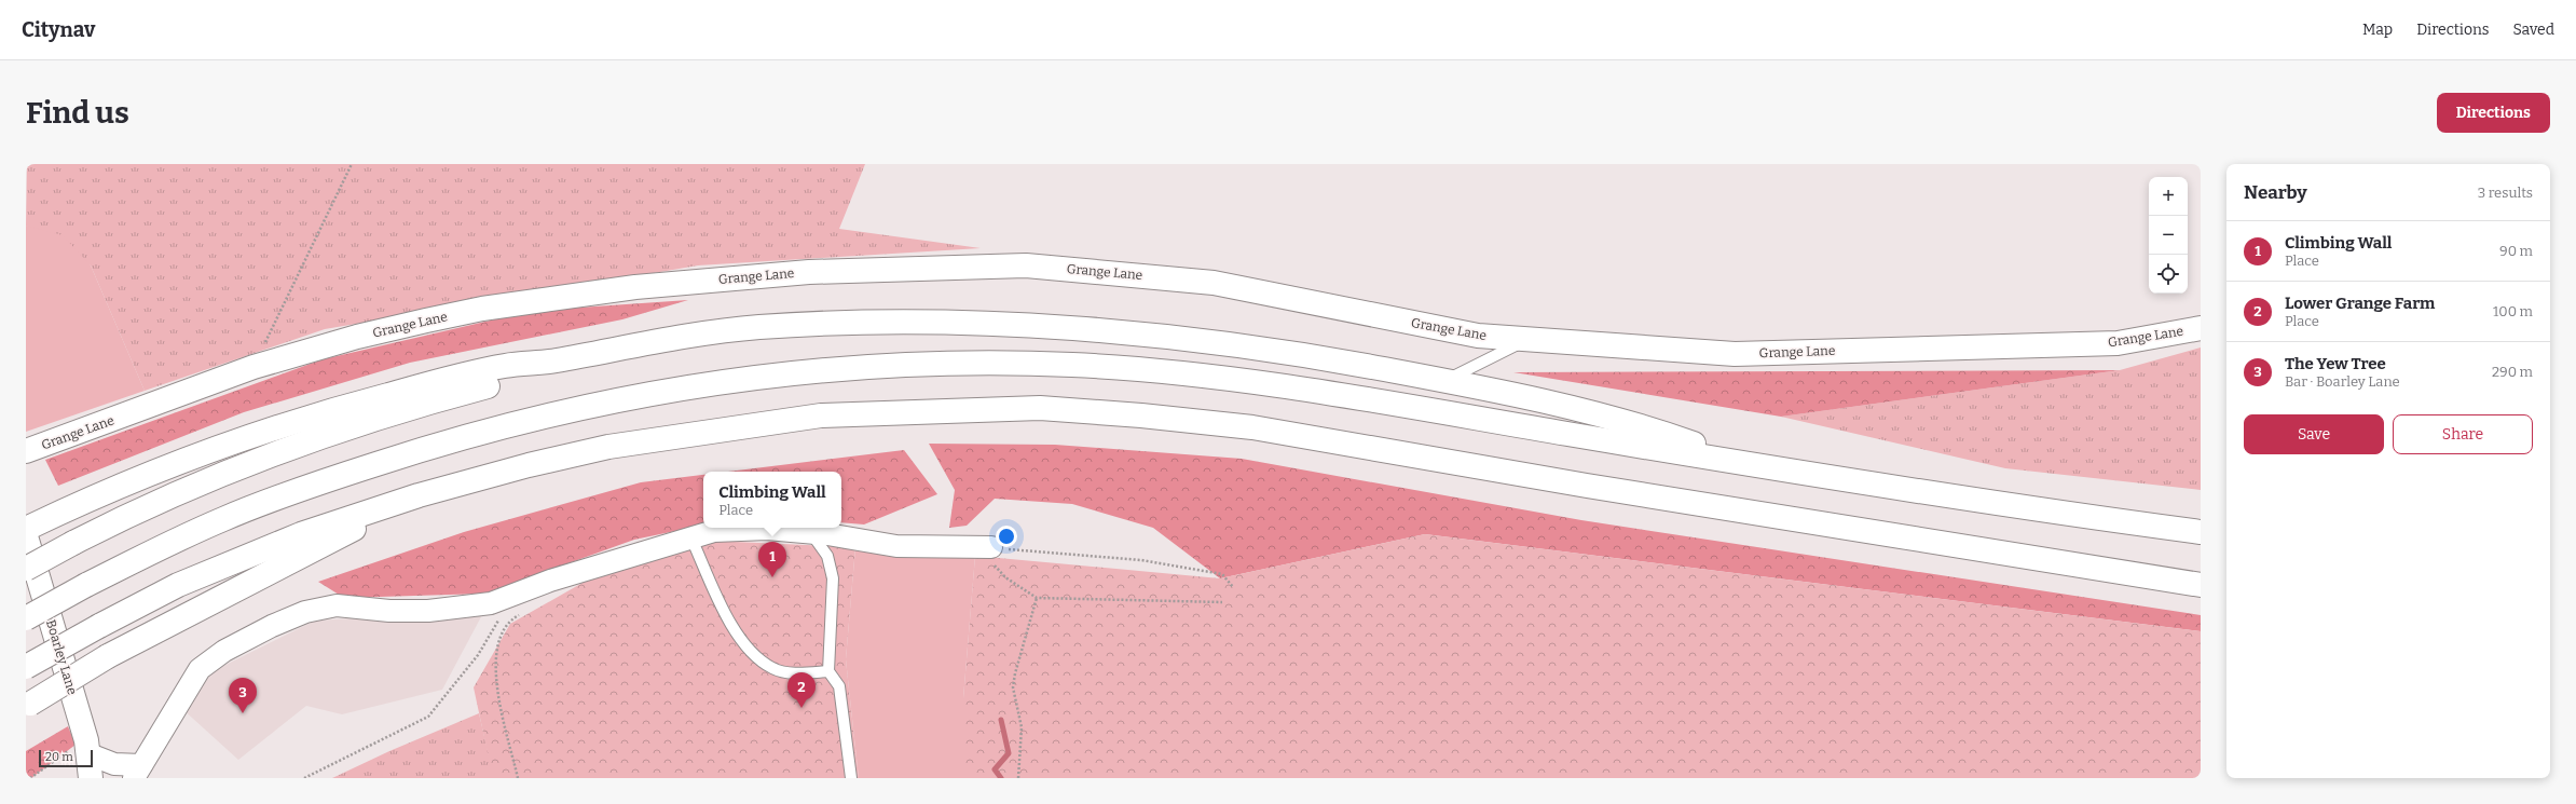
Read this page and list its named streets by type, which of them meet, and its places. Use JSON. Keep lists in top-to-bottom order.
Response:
{
  "streets": {
    "main road": ["Grange Lane", "Boarley Lane"]
  },
  "scale_bar": "20 m",
  "page": {
    "header": "Citynav",
    "nav": ["Map", "Directions", "Saved"],
    "buttons": [
      "Directions",
      ["Save", "Share"]
    ],
    "title": "Find us",
    "heading": ["Nearby", "3 results"],
    "map_buttons": ["+", "−"],
    "list": [
      {
        "mark": "1",
        "name": "Climbing Wall",
        "note": "Place",
        "value": "90 m"
      },
      {
        "mark": "2",
        "name": "Lower Grange Farm",
        "note": "Place",
        "value": "100 m"
      },
      {
        "mark": "3",
        "name": "The Yew Tree",
        "note": "Bar · Boarley Lane",
        "value": "290 m"
      }
    ],
    "popup": ["Climbing Wall", "Place"],
    "pins": ["1", "2", "3"],
    "scale": "20 m"
  }
}
